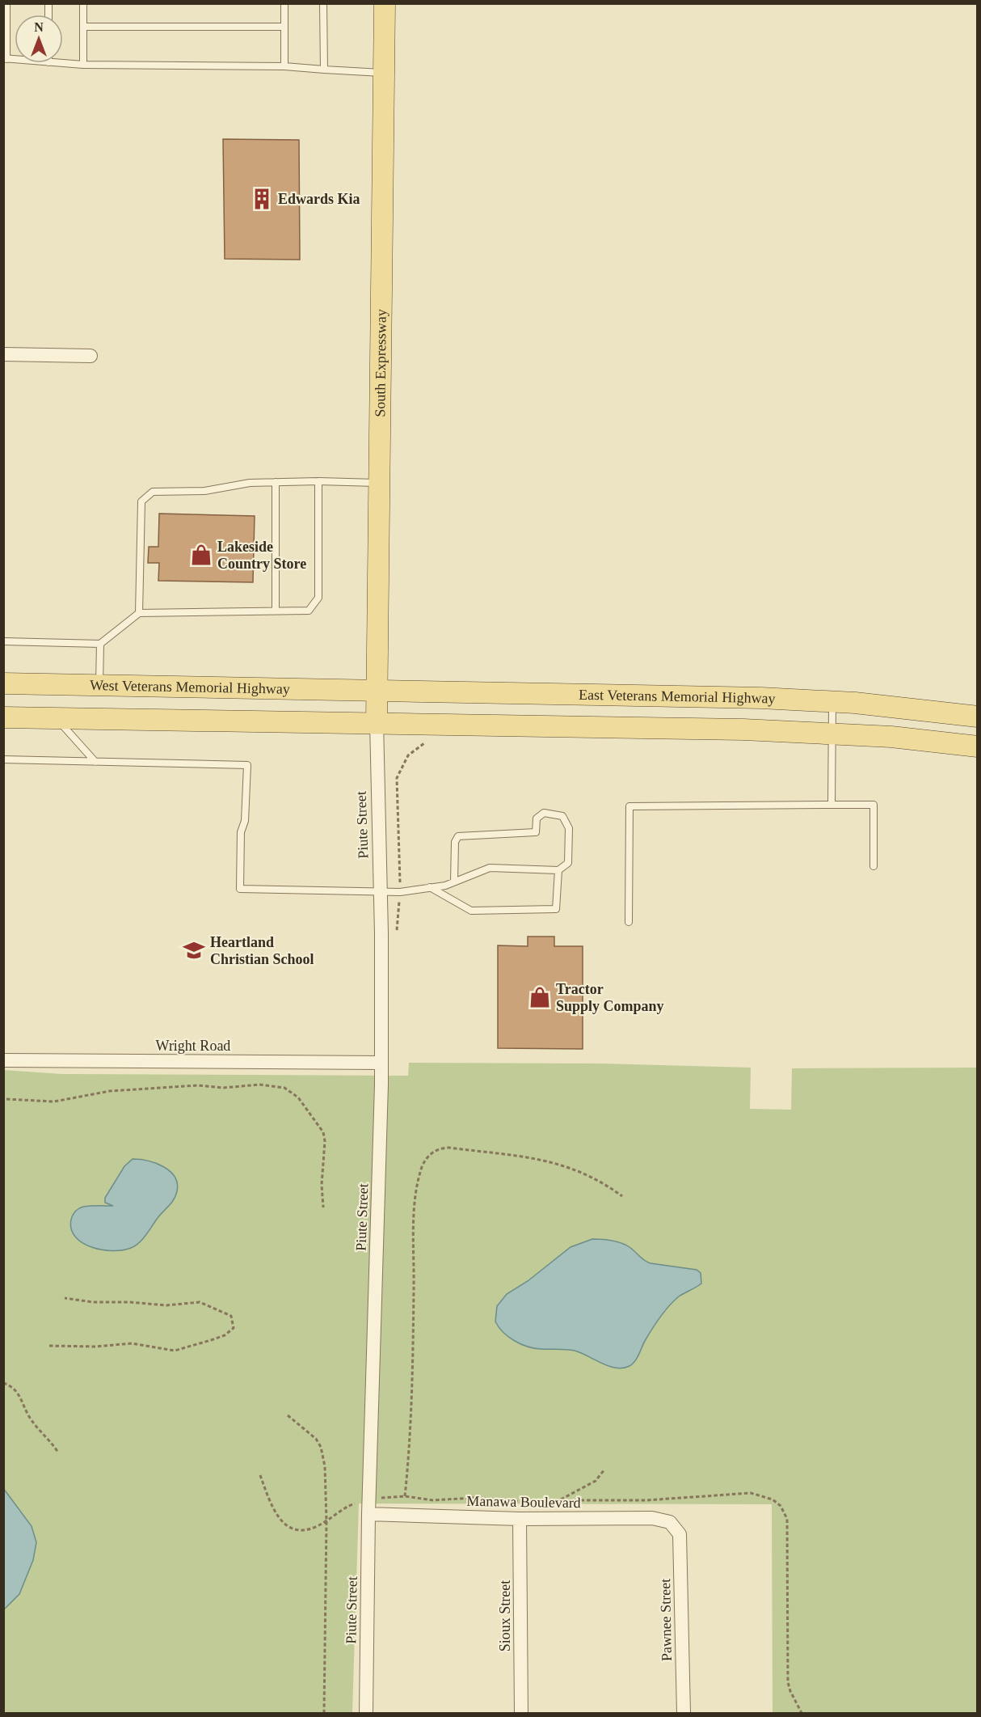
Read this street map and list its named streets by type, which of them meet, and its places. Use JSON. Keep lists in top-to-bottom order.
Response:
{
  "streets": {
    "main road": ["South Expressway", "West Veterans Memorial Highway", "East Veterans Memorial Highway"],
    "street": [
      "Piute Street",
      "Wright Road",
      "Manawa Boulevard",
      "Sioux Street",
      "Pawnee Street"
    ]
  },
  "crossings": [
    ["South Expressway", "West Veterans Memorial Highway"],
    ["South Expressway", "East Veterans Memorial Highway"],
    ["South Expressway", "Piute Street"],
    ["West Veterans Memorial Highway", "East Veterans Memorial Highway"],
    ["Piute Street", "Wright Road"],
    ["Piute Street", "Manawa Boulevard"],
    ["Manawa Boulevard", "Sioux Street"],
    ["Manawa Boulevard", "Pawnee Street"]
  ],
  "places": {
    "building": ["Edwards Kia"],
    "shop": ["Lakeside Country Store", "Tractor Supply Company"],
    "school or university": ["Heartland Christian School"]
  },
  "north": "top"
}
